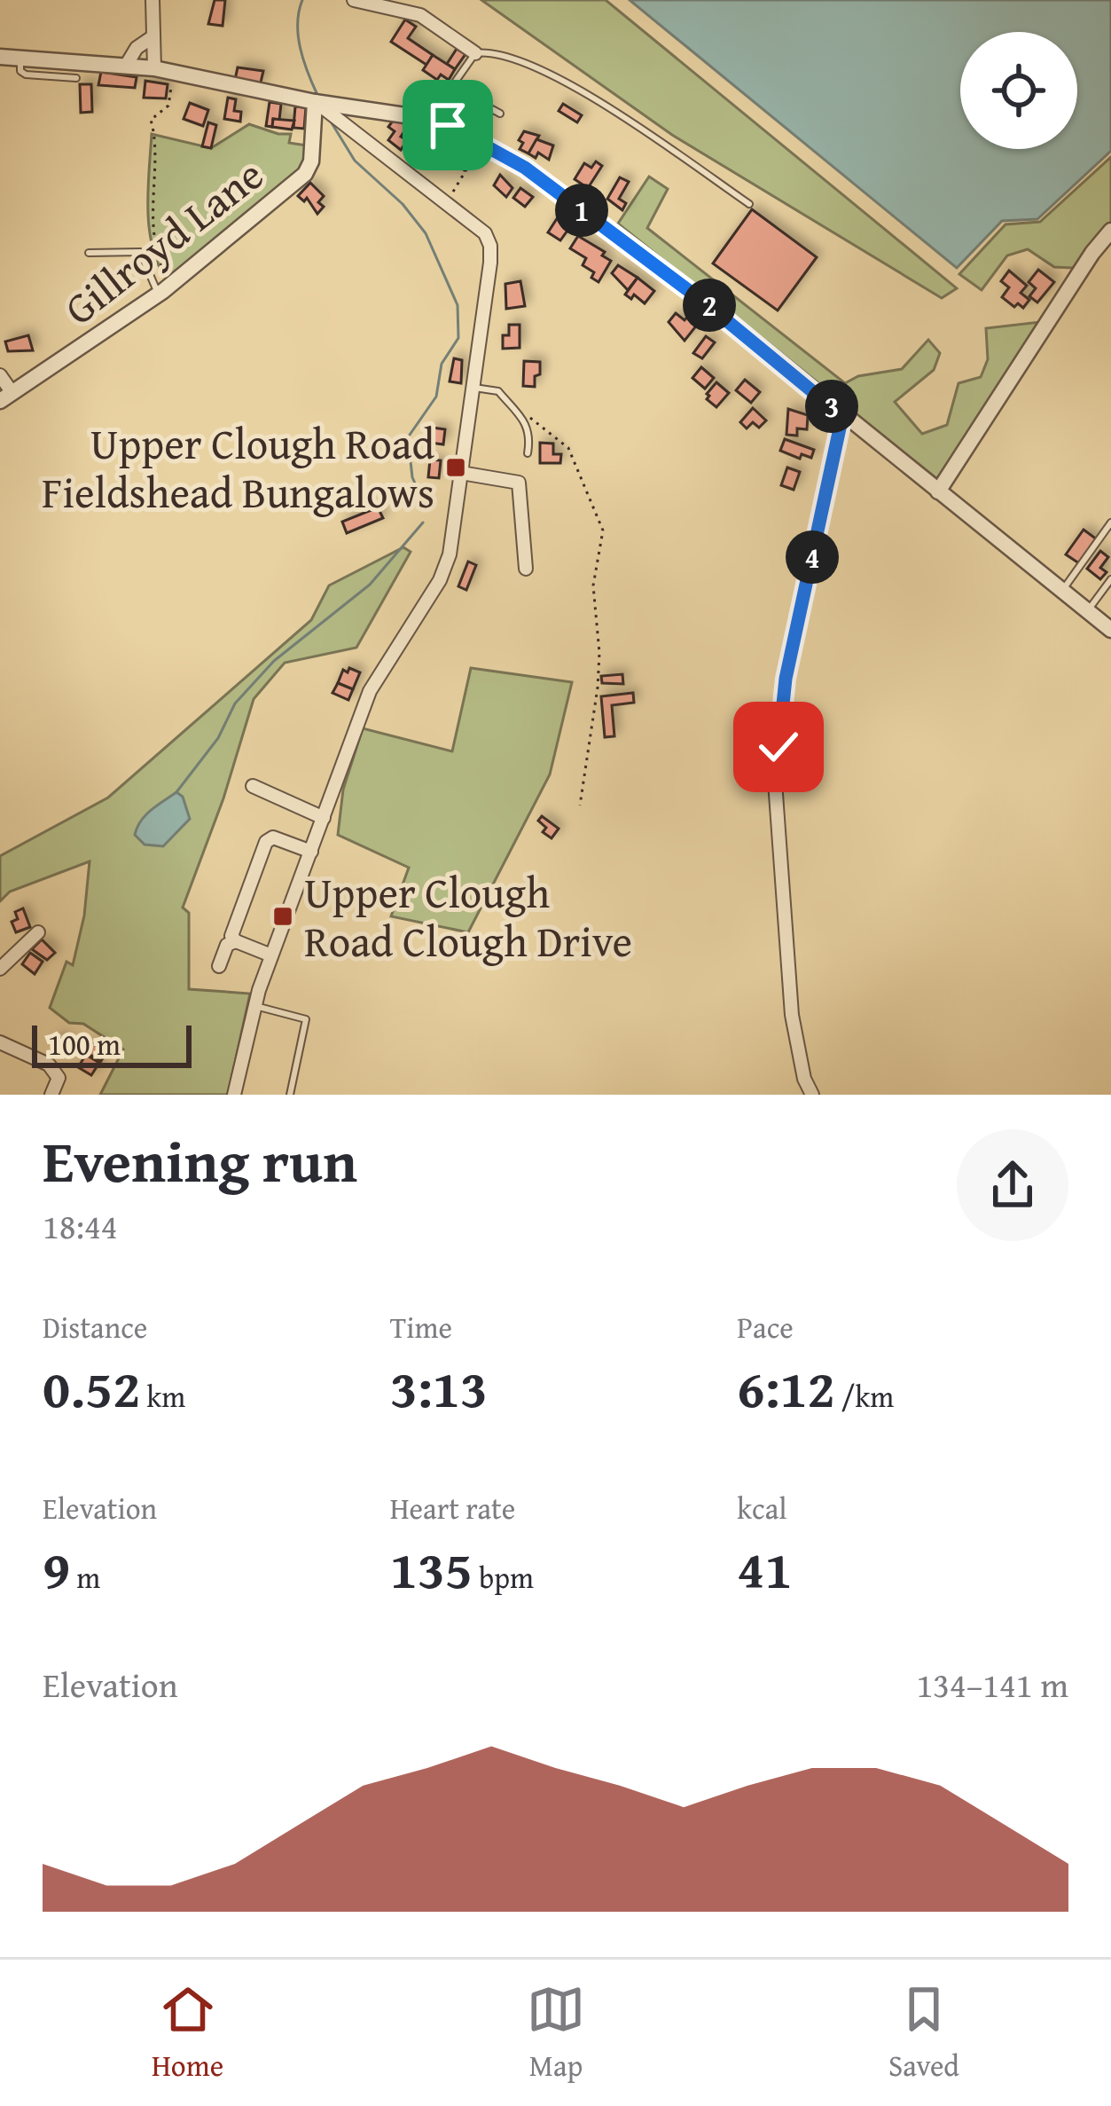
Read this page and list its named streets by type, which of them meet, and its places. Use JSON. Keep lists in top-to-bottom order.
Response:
{
  "streets": {
    "street": ["Gillroyd Lane"]
  },
  "places": {
    "transit": ["Upper Clough Road Fieldshead Bungalows", "Upper Clough Road Clough Drive"]
  },
  "scale_bar": "100 m",
  "page": {
    "pins": [
      "1",
      "2",
      "3",
      "4"
    ],
    "scale": "100 m",
    "heading": ["Evening run", "18:44"],
    "stats": [
      ["Distance", "0.52 km"],
      ["Time", "3:13"],
      ["Pace", "6:12 /km"],
      ["Elevation", "9 m"],
      ["Heart rate", "135 bpm"],
      ["kcal", "41"]
    ],
    "chart": ["Elevation", "134–141 m"],
    "tabs": ["Home", "Map", "Saved"]
  }
}
